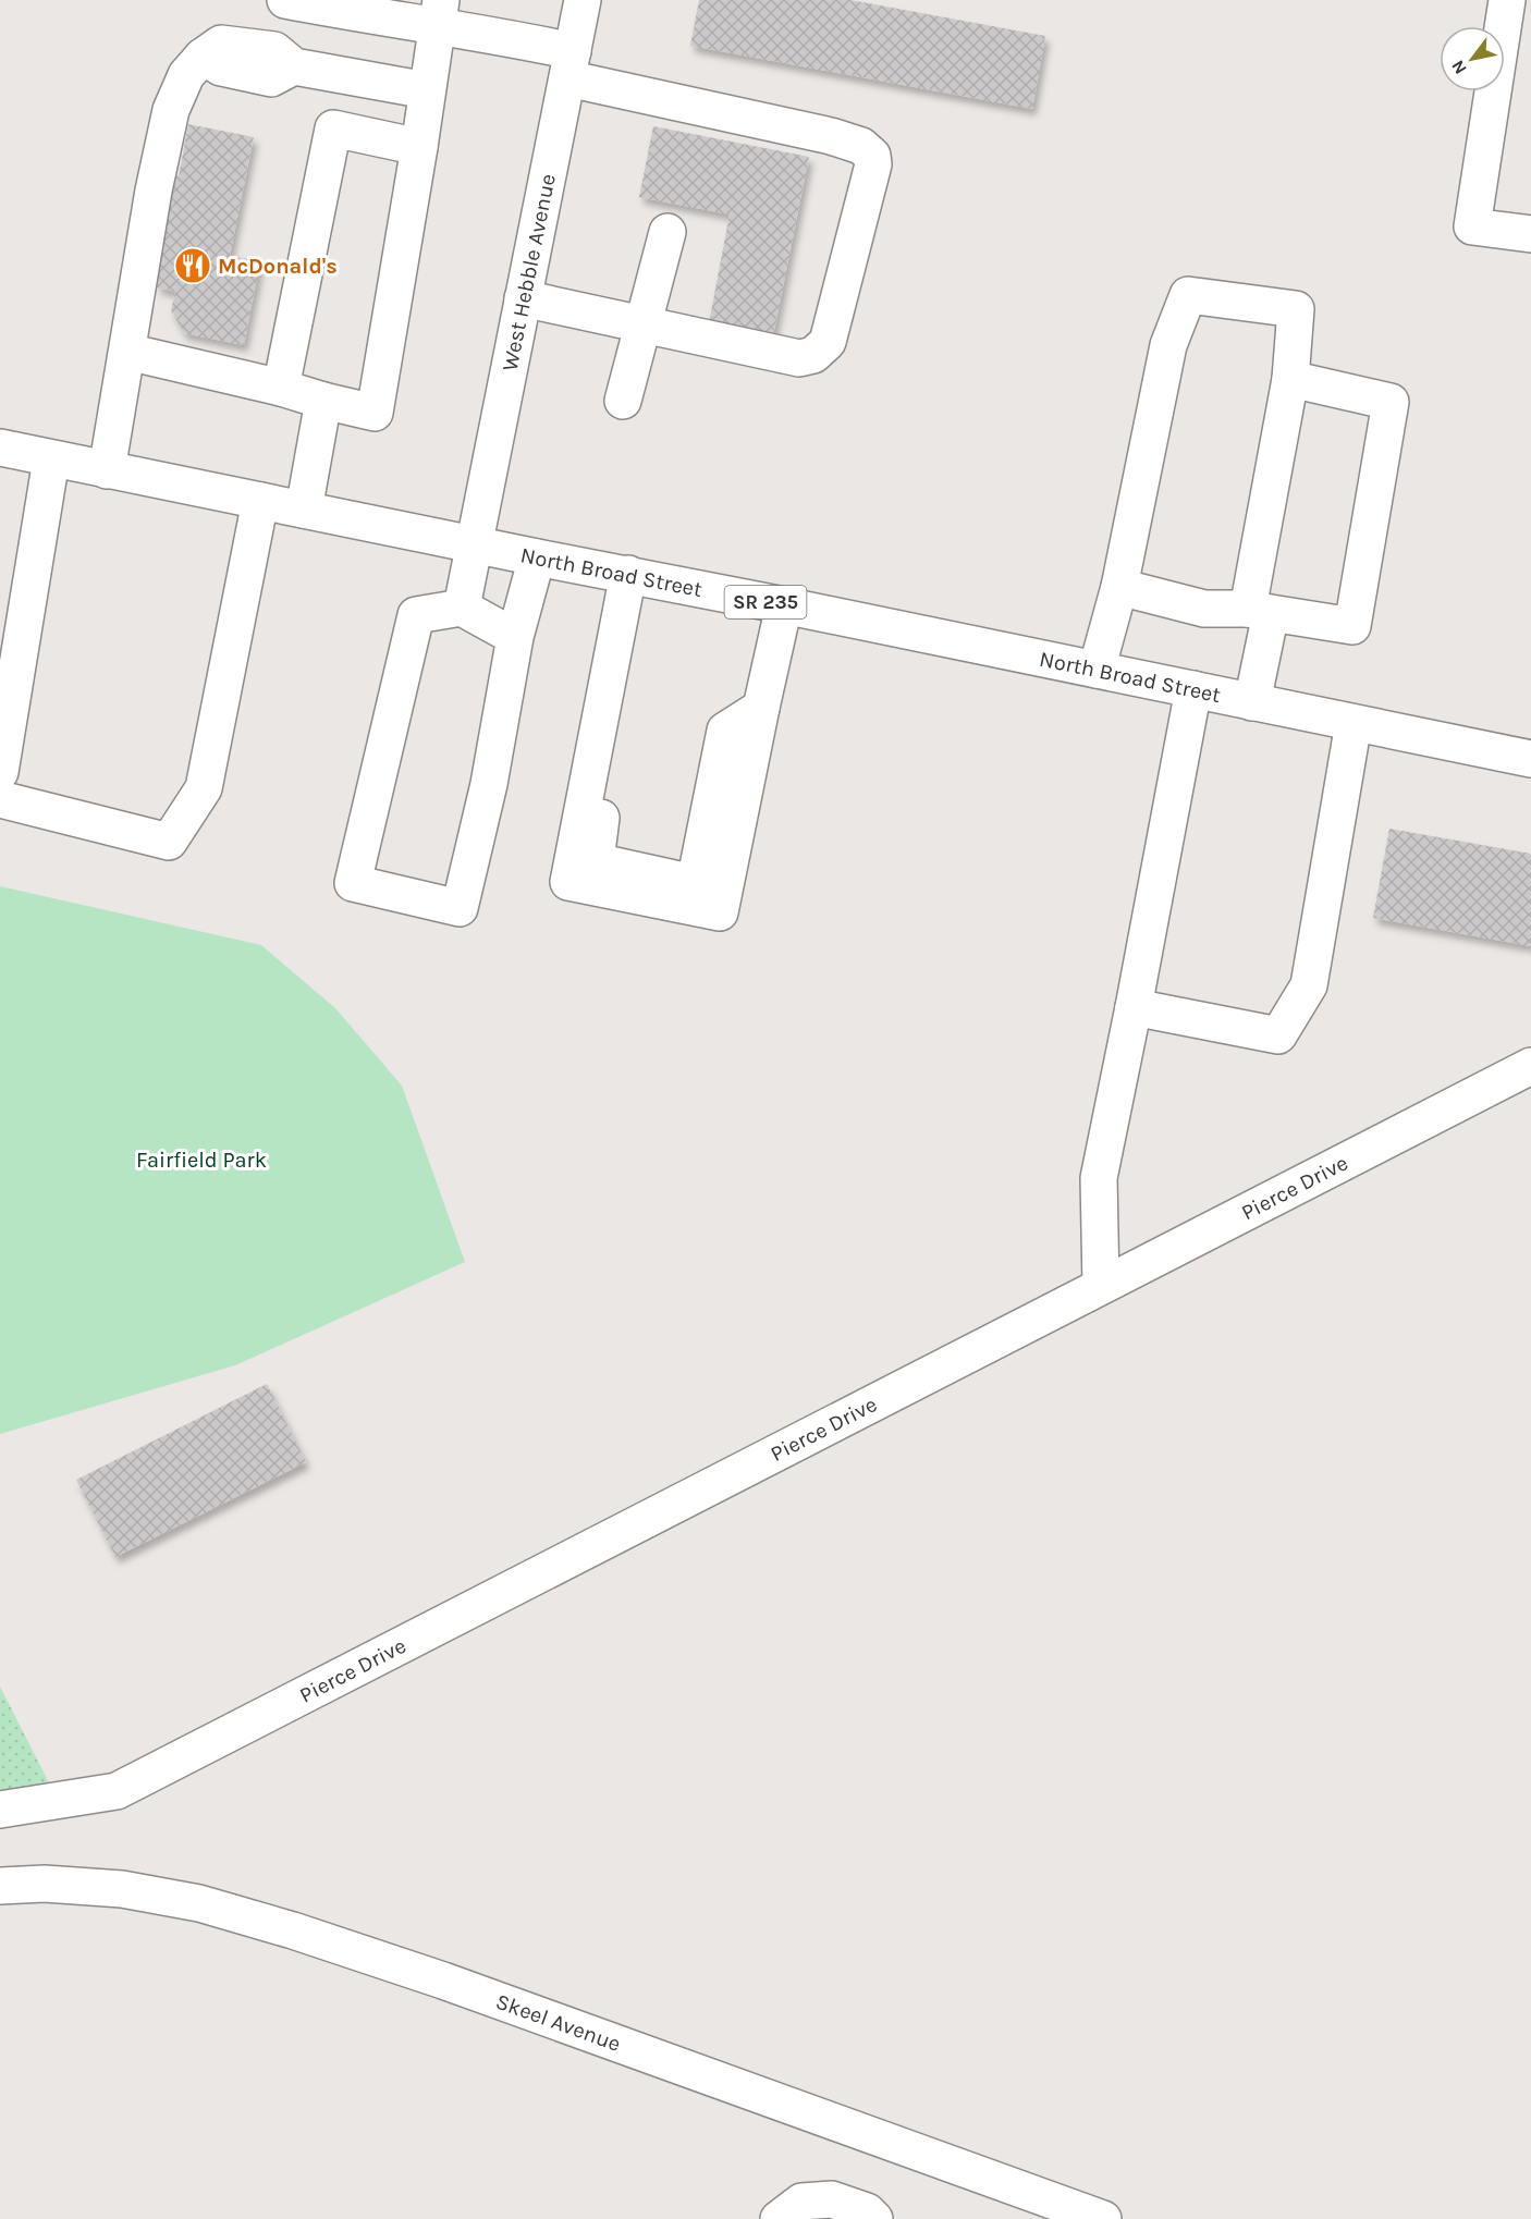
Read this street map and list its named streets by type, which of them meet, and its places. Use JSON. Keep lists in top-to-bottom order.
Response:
{
  "streets": {
    "street": [
      "West Hebble Avenue",
      "North Broad Street",
      "SR 235",
      "Pierce Drive",
      "Skeel Avenue"
    ]
  },
  "crossings": [
    ["West Hebble Avenue", "North Broad Street"]
  ],
  "parks": ["Fairfield Park"],
  "places": {
    "restaurant": ["McDonald's"]
  },
  "north": "bottom left"
}
